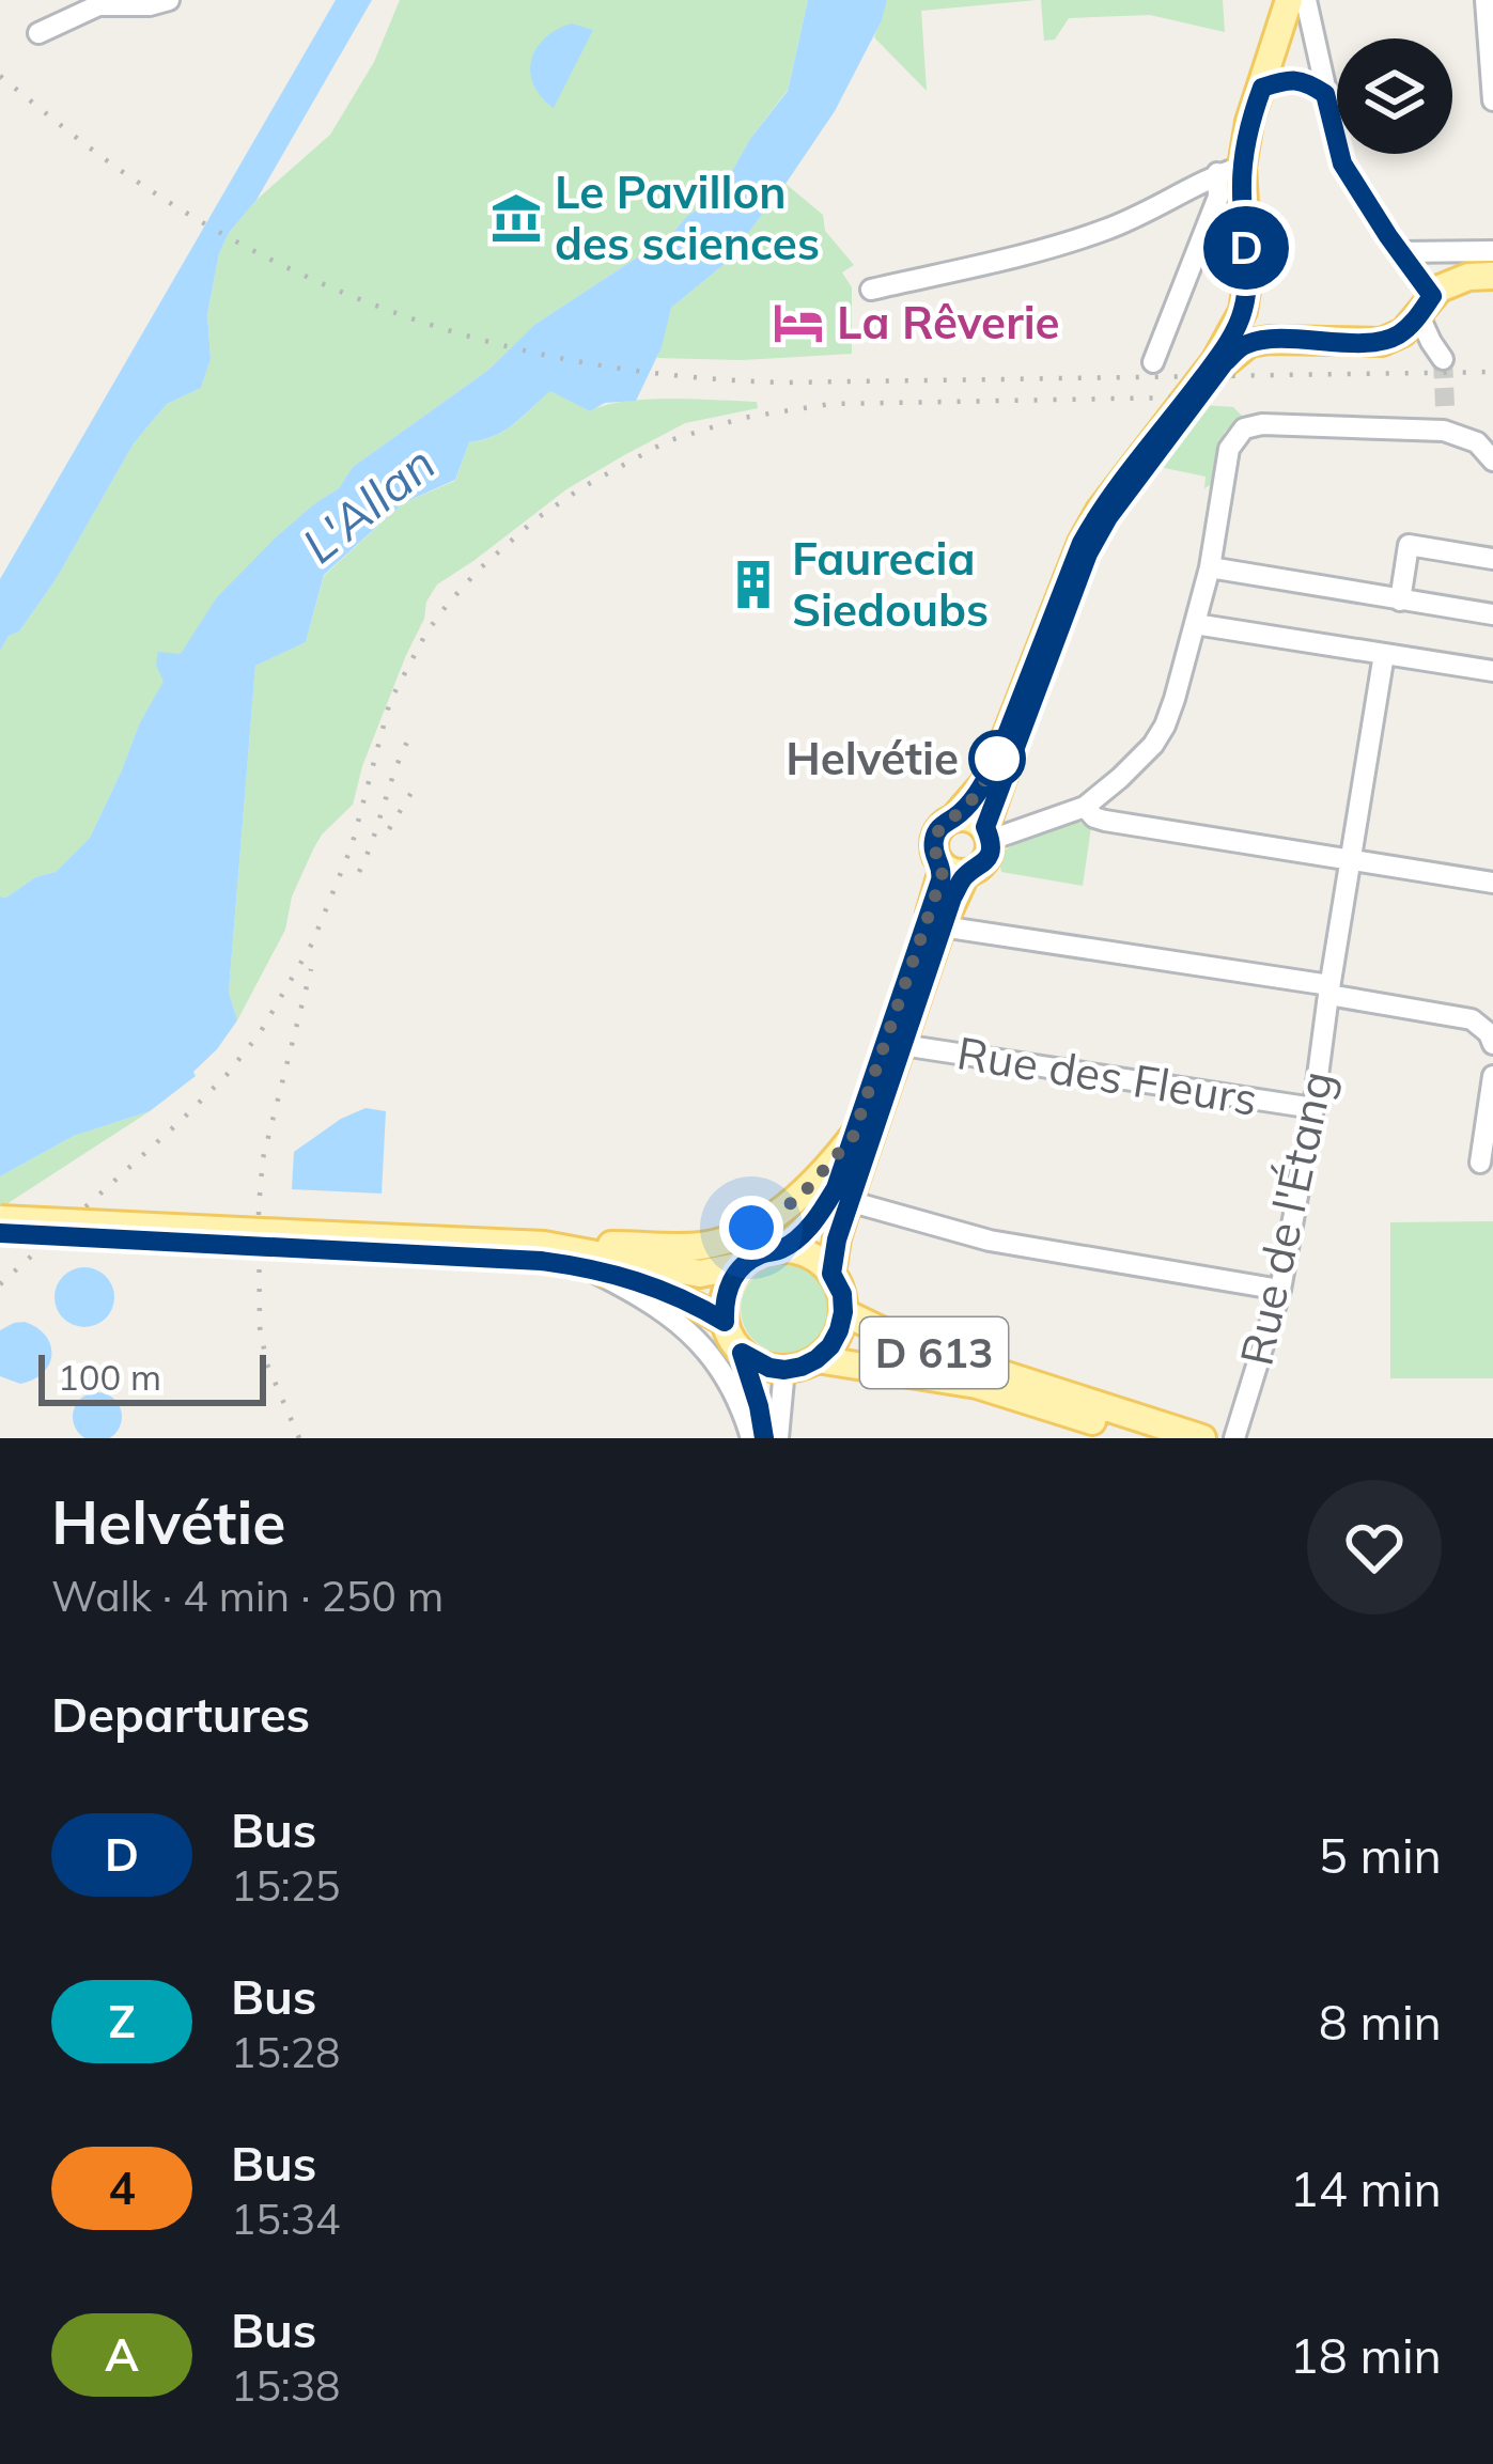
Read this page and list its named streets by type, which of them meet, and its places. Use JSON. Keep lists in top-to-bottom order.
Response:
{
  "streets": {
    "main road": ["D 613"],
    "street": ["Rue des Fleurs", "Rue de l'Étang"]
  },
  "crossings": [
    ["Rue des Fleurs", "Rue de l'Étang"]
  ],
  "water": ["L'Allan"],
  "places": {
    "museum": ["Le Pavillon des sciences"],
    "hotel": ["La Rêverie"],
    "building": ["Faurecia Siedoubs"],
    "other": ["Helvétie"]
  },
  "lines": ["bus line D"],
  "scale_bar": "100 m",
  "page": {
    "on_map": "D",
    "scale": "100 m",
    "heading": [
      ["Helvétie", "Walk · 4 min · 250 m"],
      "Departures"
    ],
    "list": [
      {
        "mark": "D",
        "name": "Bus",
        "note": "15:25",
        "value": "5 min"
      },
      {
        "mark": "Z",
        "name": "Bus",
        "note": "15:28",
        "value": "8 min"
      },
      {
        "mark": "4",
        "name": "Bus",
        "note": "15:34",
        "value": "14 min"
      },
      {
        "mark": "A",
        "name": "Bus",
        "note": "15:38",
        "value": "18 min"
      }
    ]
  }
}
